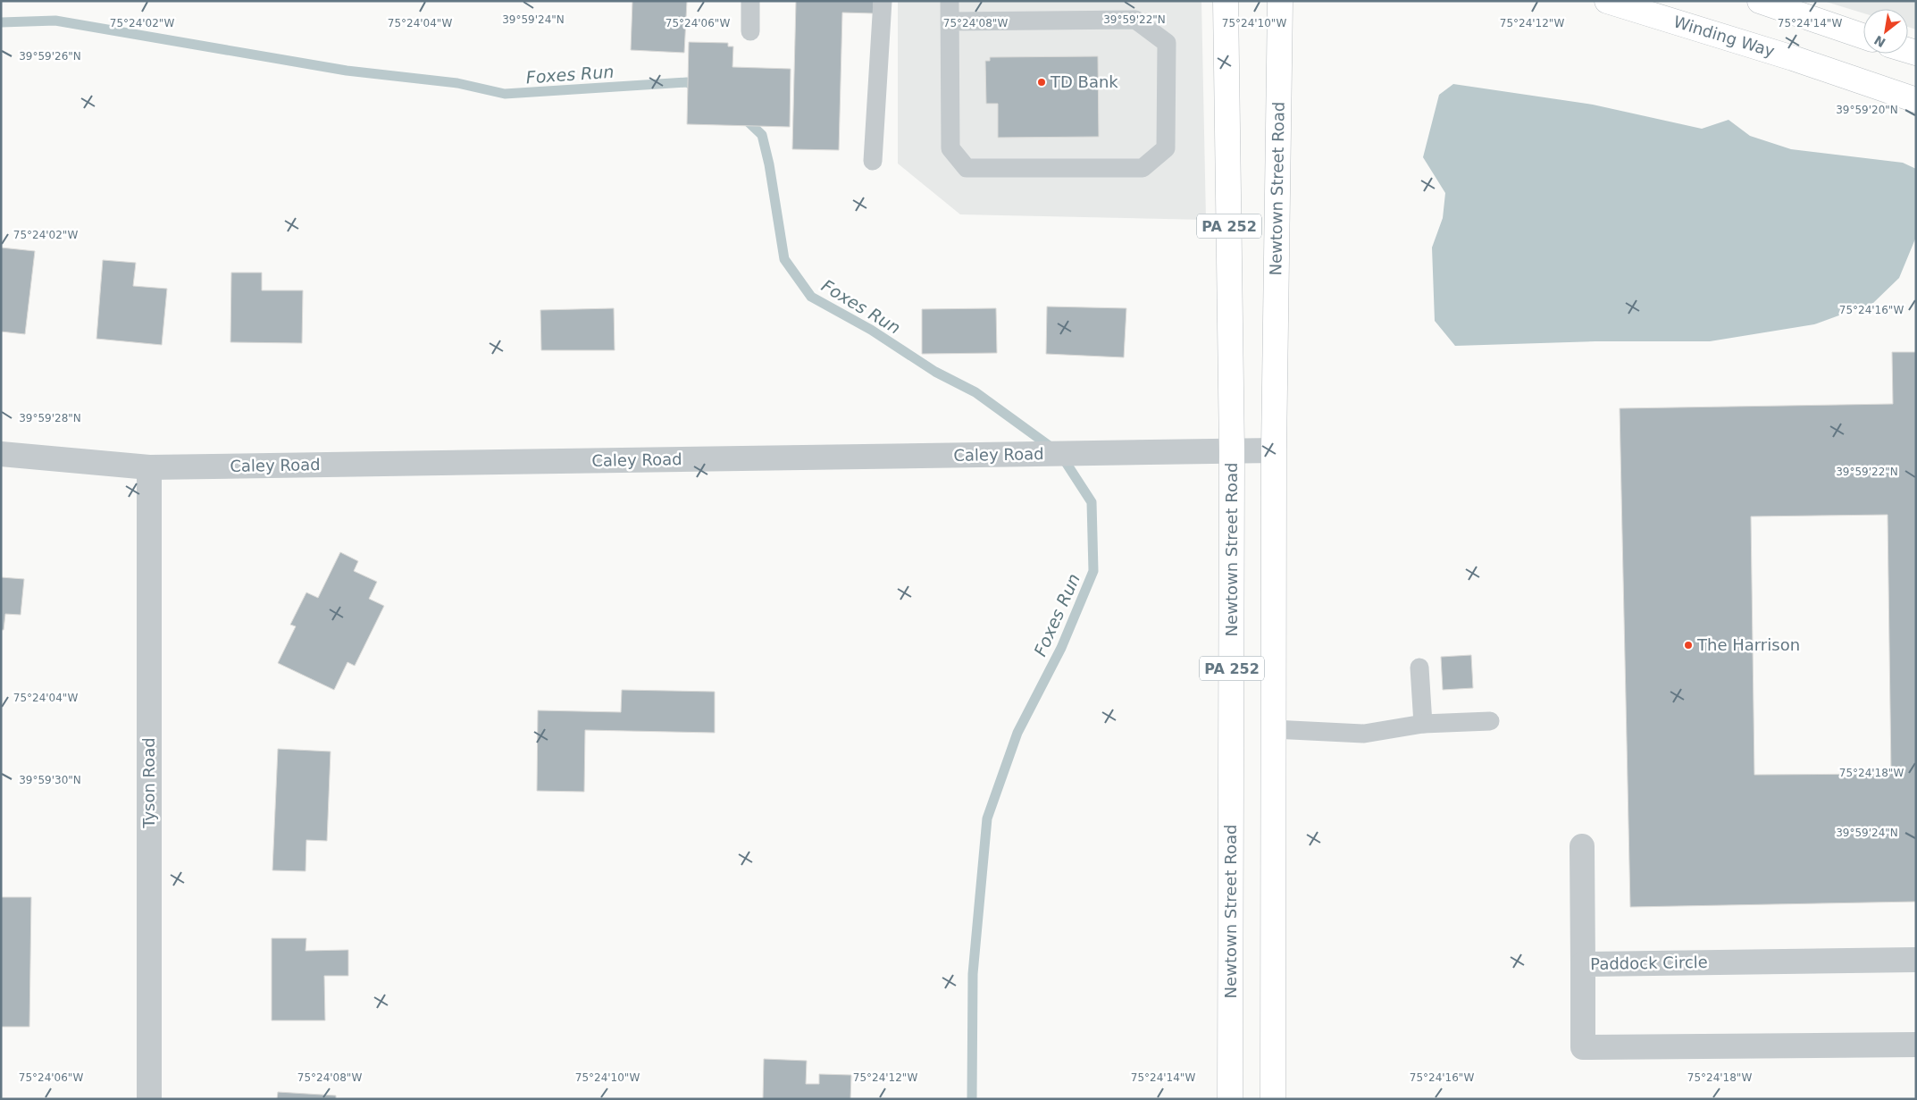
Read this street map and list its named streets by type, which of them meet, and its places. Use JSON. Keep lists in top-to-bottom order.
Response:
{
  "streets": {
    "main road": ["Winding Way", "Newtown Street Road", "PA 252"],
    "street": ["Caley Road", "Tyson Road", "Paddock Circle"]
  },
  "crossings": [
    ["Newtown Street Road", "Caley Road"],
    ["Caley Road", "Tyson Road"]
  ],
  "water": ["Foxes Run"],
  "places": ["TD Bank", "The Harrison"],
  "north": "bottom left",
  "coordinates": [
    "39°59'24\"N",
    "39°59'22\"N",
    "75°24'14\"W",
    "75°24'02\"W",
    "75°24'04\"W",
    "75°24'06\"W",
    "75°24'08\"W",
    "75°24'10\"W",
    "75°24'12\"W",
    "39°59'26\"N",
    "39°59'20\"N",
    "75°24'16\"W",
    "39°59'28\"N",
    "75°24'18\"W",
    "39°59'30\"N"
  ]
}
